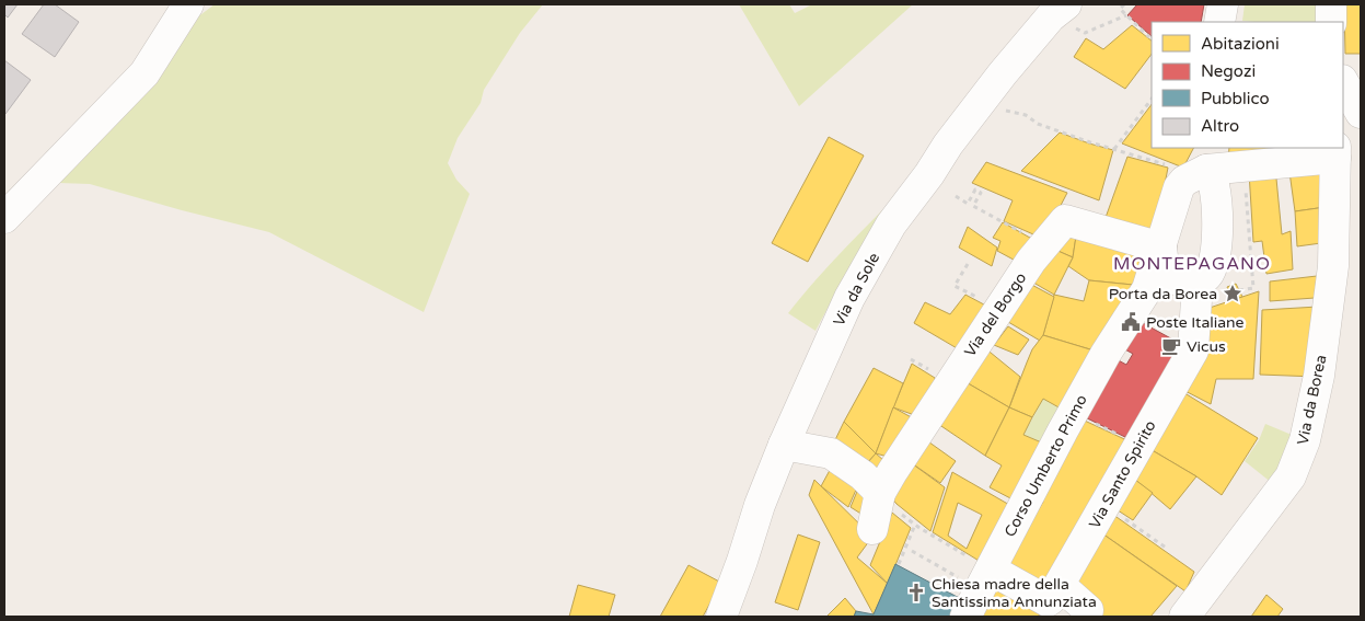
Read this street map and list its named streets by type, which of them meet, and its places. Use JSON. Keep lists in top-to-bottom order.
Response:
{
  "streets": {
    "street": [
      "Via da Sole",
      "Via del Borgo",
      "Via da Borea",
      "Corso Umberto Primo",
      "Via Santo Spirito"
    ]
  },
  "crossings": [
    ["Via del Borgo", "Corso Umberto Primo"]
  ],
  "districts": ["MONTEPAGANO"],
  "places": {
    "place": ["Porta da Borea"],
    "public building": ["Poste Italiane"],
    "cafe": ["Vicus"],
    "church": ["Chiesa madre della Santissima Annunziata"]
  },
  "legend": [
    "Abitazioni",
    "Negozi",
    "Pubblico",
    "Altro"
  ]
}
